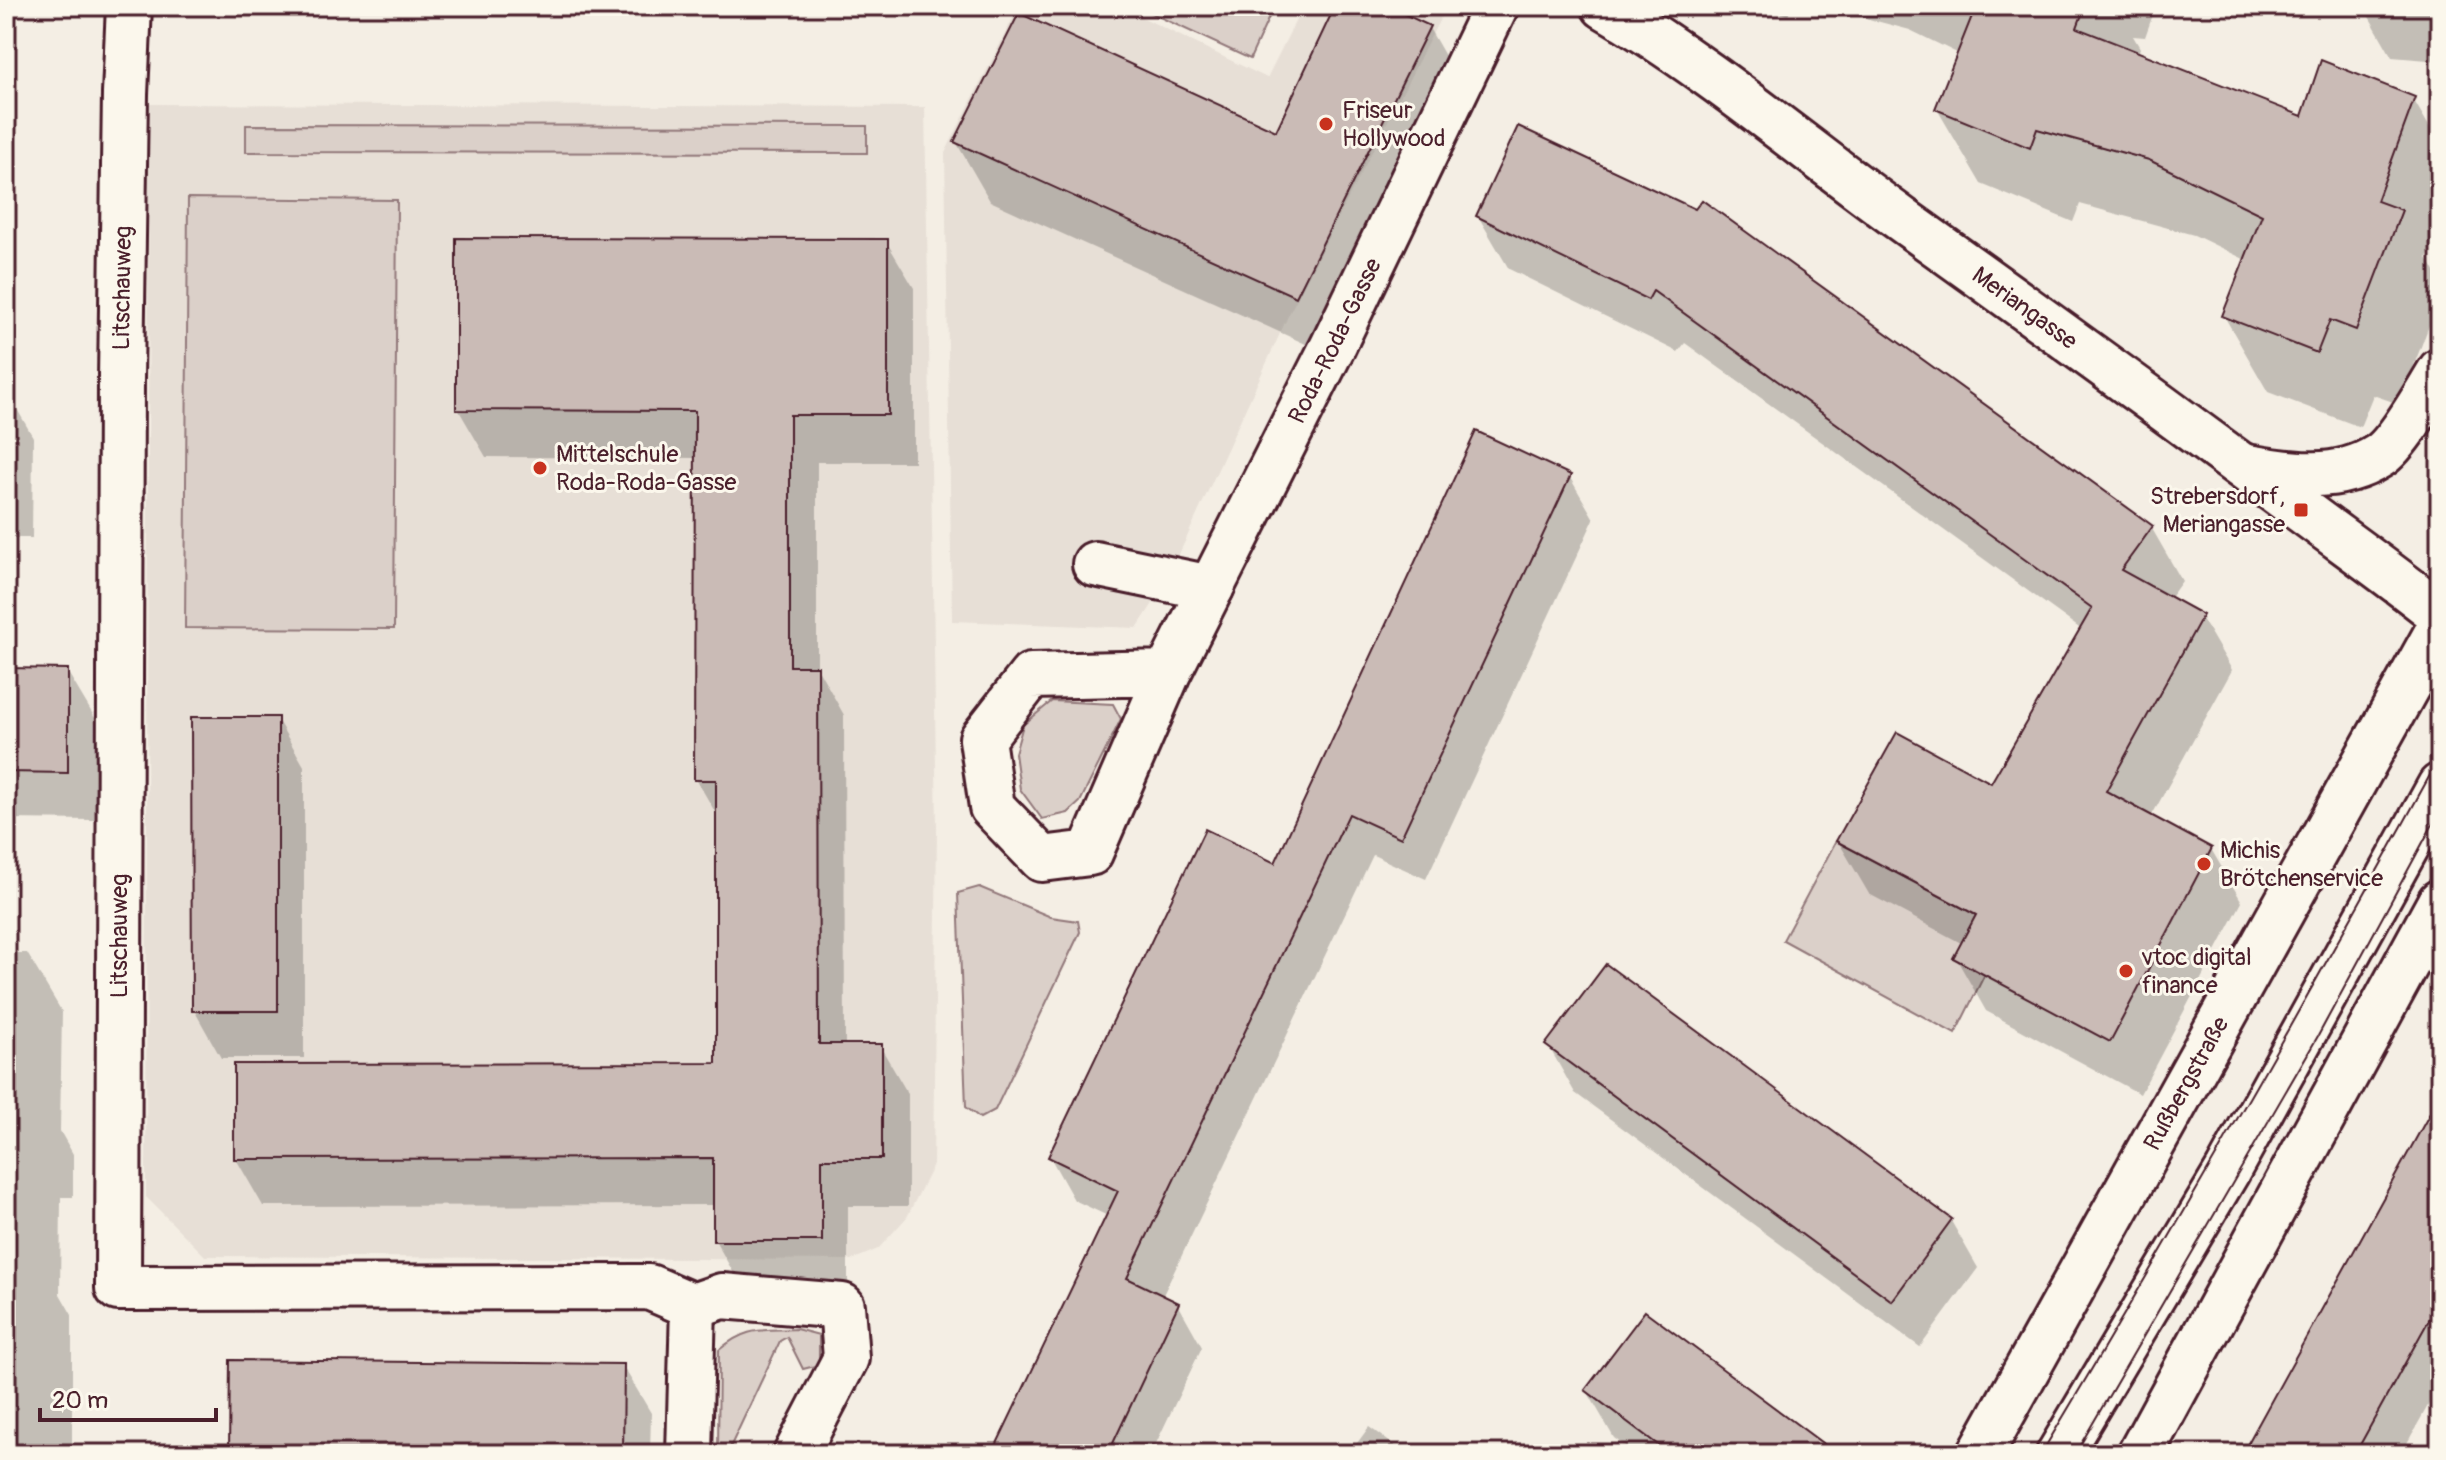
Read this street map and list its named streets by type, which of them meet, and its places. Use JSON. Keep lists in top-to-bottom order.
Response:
{
  "streets": {
    "street": [
      "Litschauweg",
      "Meriangasse",
      "Roda-Roda-Gasse",
      "Rußbergstraße"
    ]
  },
  "places": {
    "other": [
      "Friseur Hollywood",
      "Mittelschule Roda-Roda-Gasse",
      "Michis Brötchenservice",
      "vtoc digital finance"
    ],
    "transit": ["Strebersdorf, Meriangasse"]
  },
  "scale_bar": "20 m"
}
